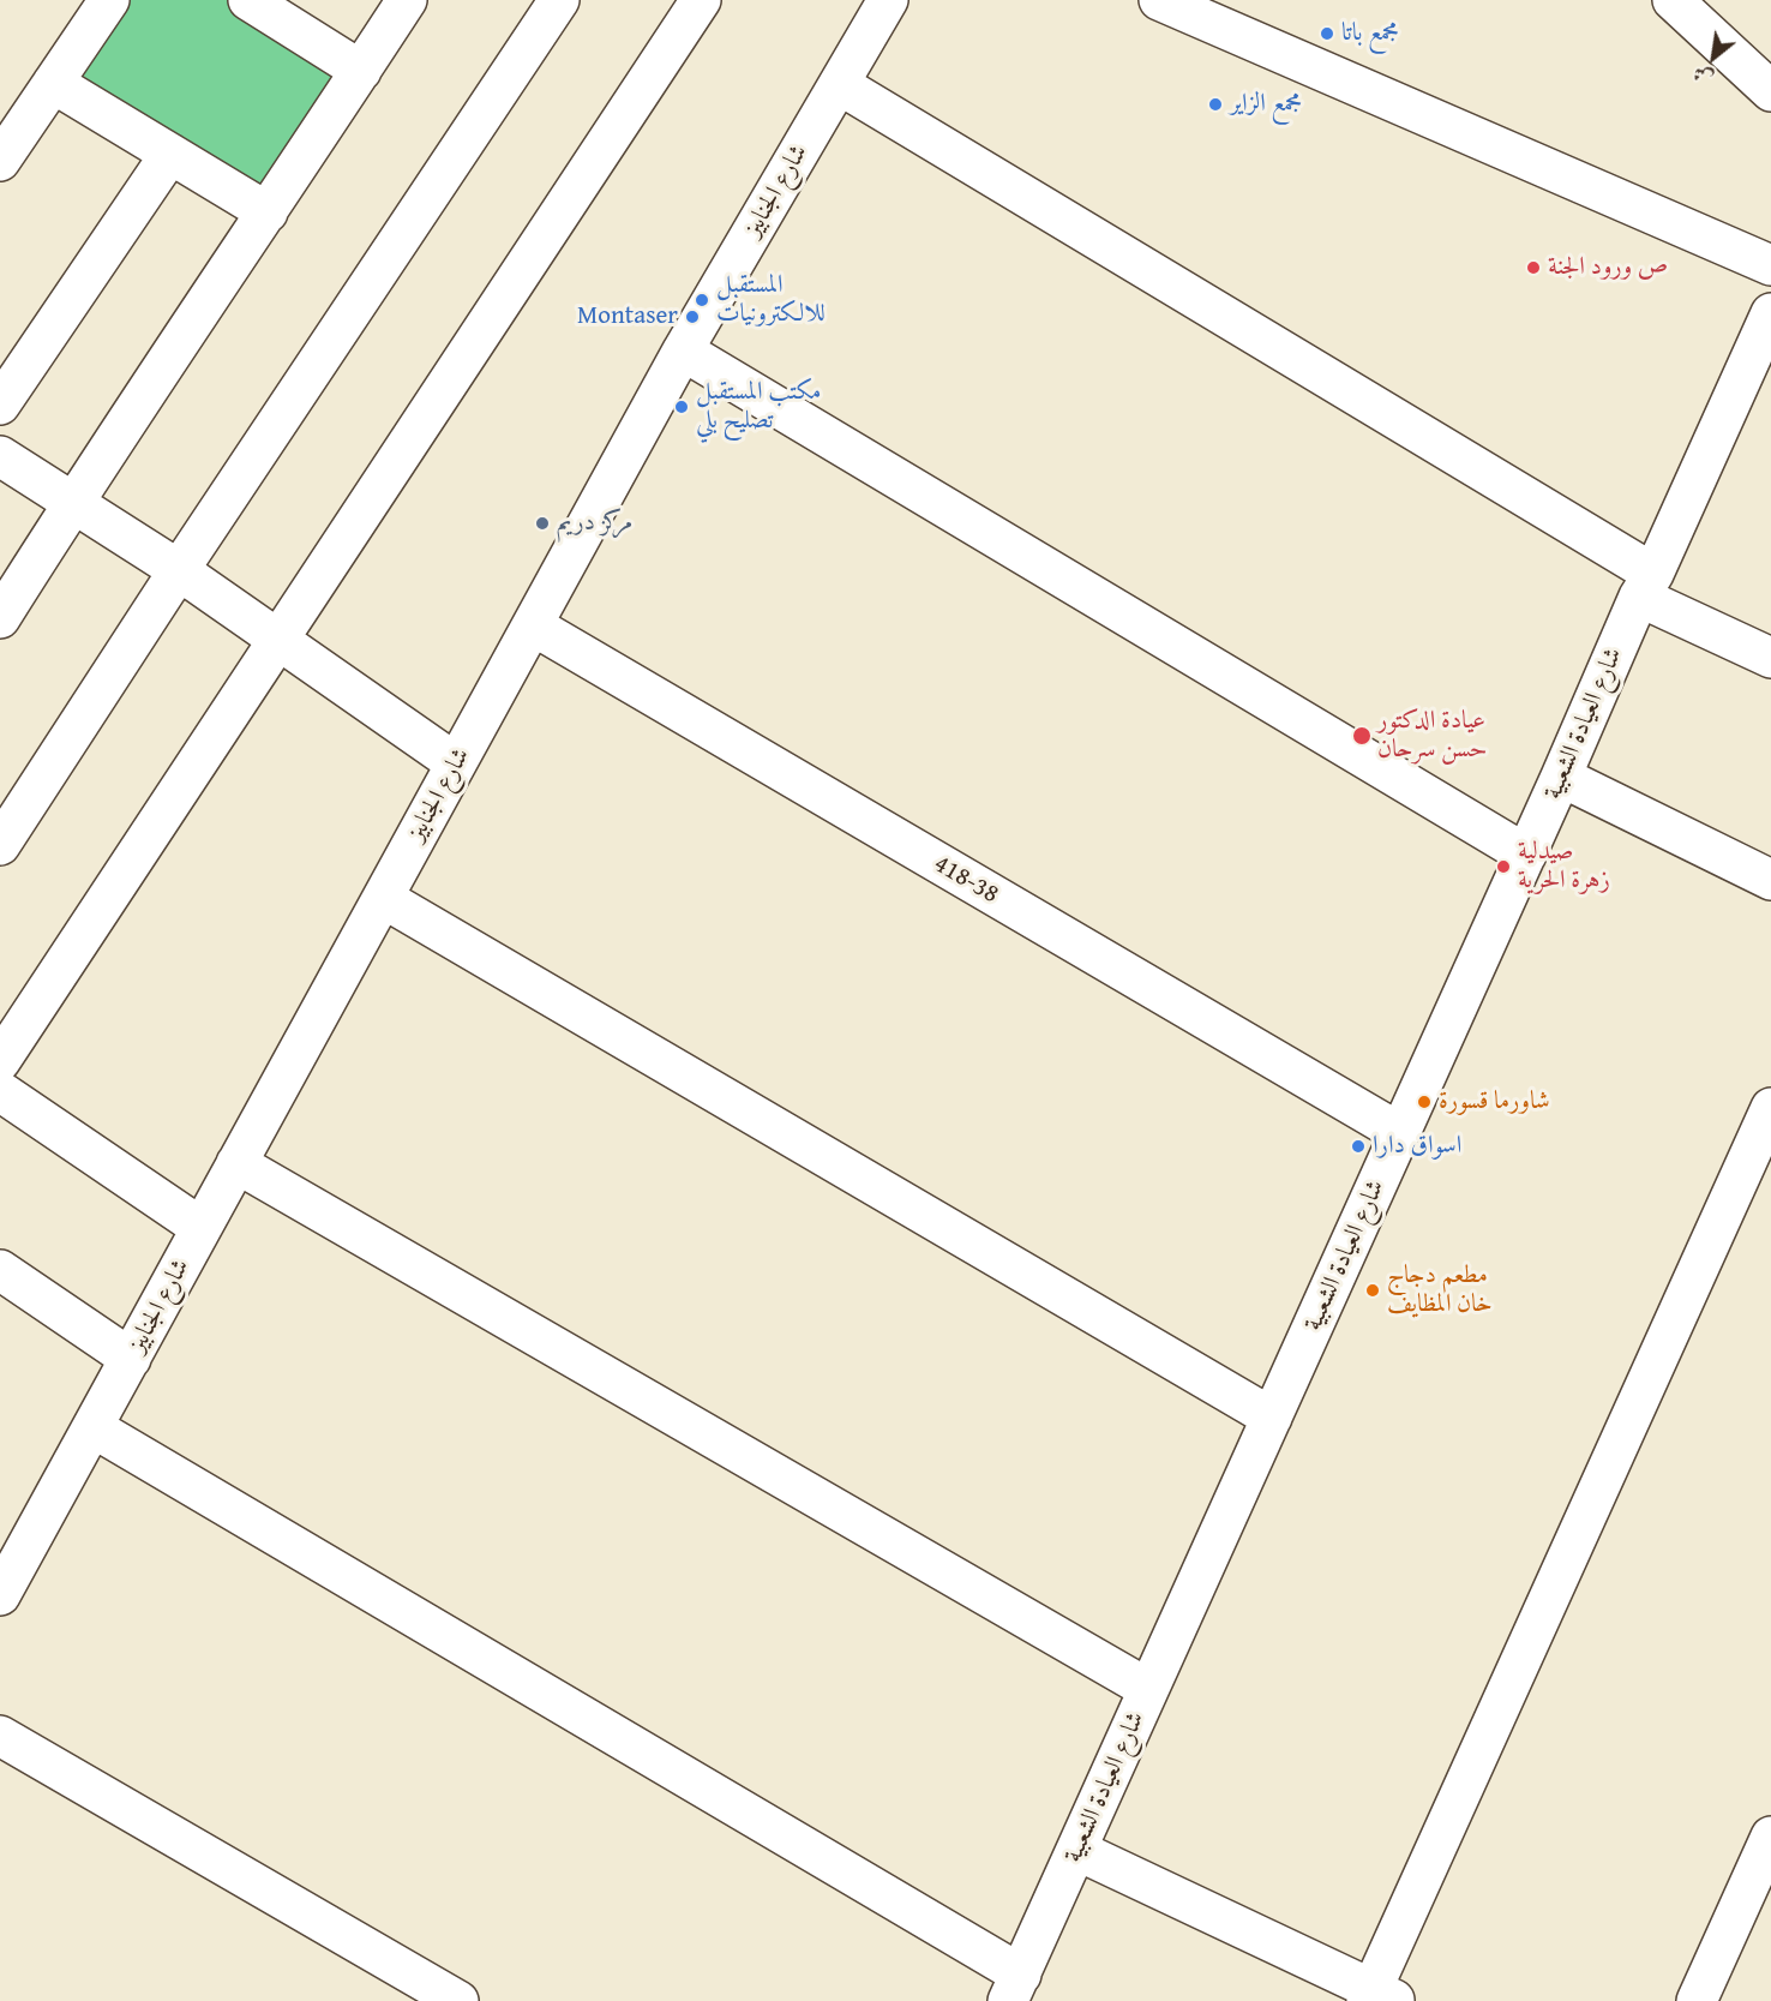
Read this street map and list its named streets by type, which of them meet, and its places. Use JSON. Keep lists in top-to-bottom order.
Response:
{
  "streets": {
    "street": ["شارع الجنابيز", "شارع العيادة الشعبية", "418-38"]
  },
  "crossings": [
    ["شارع الجنابيز", "418-38"],
    ["شارع العيادة الشعبية", "418-38"]
  ],
  "places": [
    "مجمع باتا",
    "مجمع الزاير",
    "ص ورود الجنة",
    "المستقبل للالكترونيات",
    "Montaser",
    "مكتب المستقبل تصليح بلي",
    "مركز دريم",
    "عيادة الدكتور حسن سرحان",
    "صيدلية زهرة الحرية",
    "شاورما قسورة",
    "اسواق دارا",
    "مطعم دجاج خان المظايف"
  ],
  "north": "bottom left"
}
